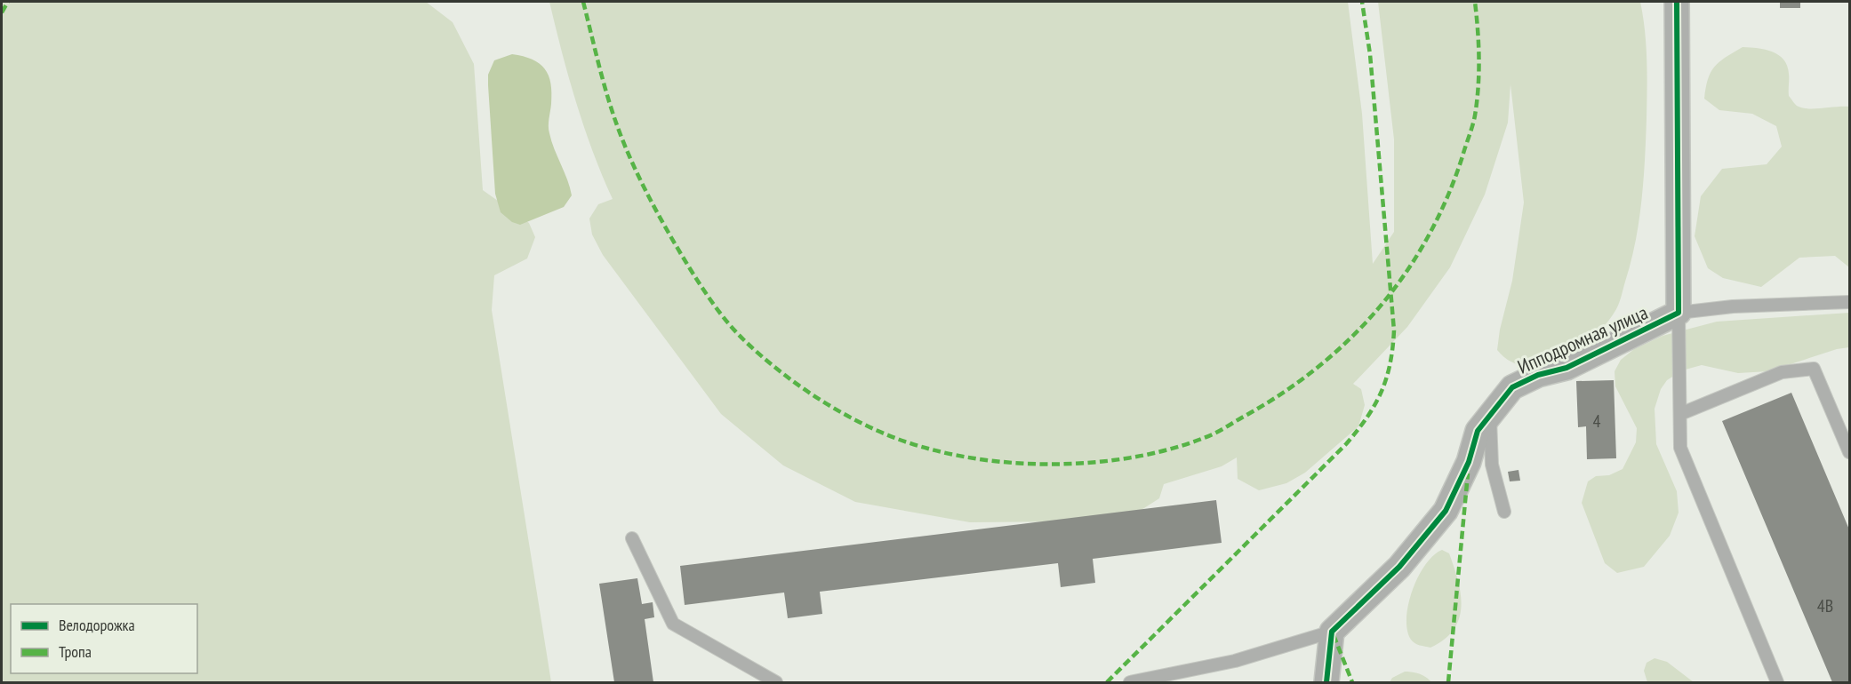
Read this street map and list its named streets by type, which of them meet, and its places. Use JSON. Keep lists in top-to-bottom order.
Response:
{
  "streets": {
    "street": ["Ипподромная улица"]
  },
  "house_numbers": ["4", "4В"],
  "legend": ["Велодорожка", "Тропа"]
}
